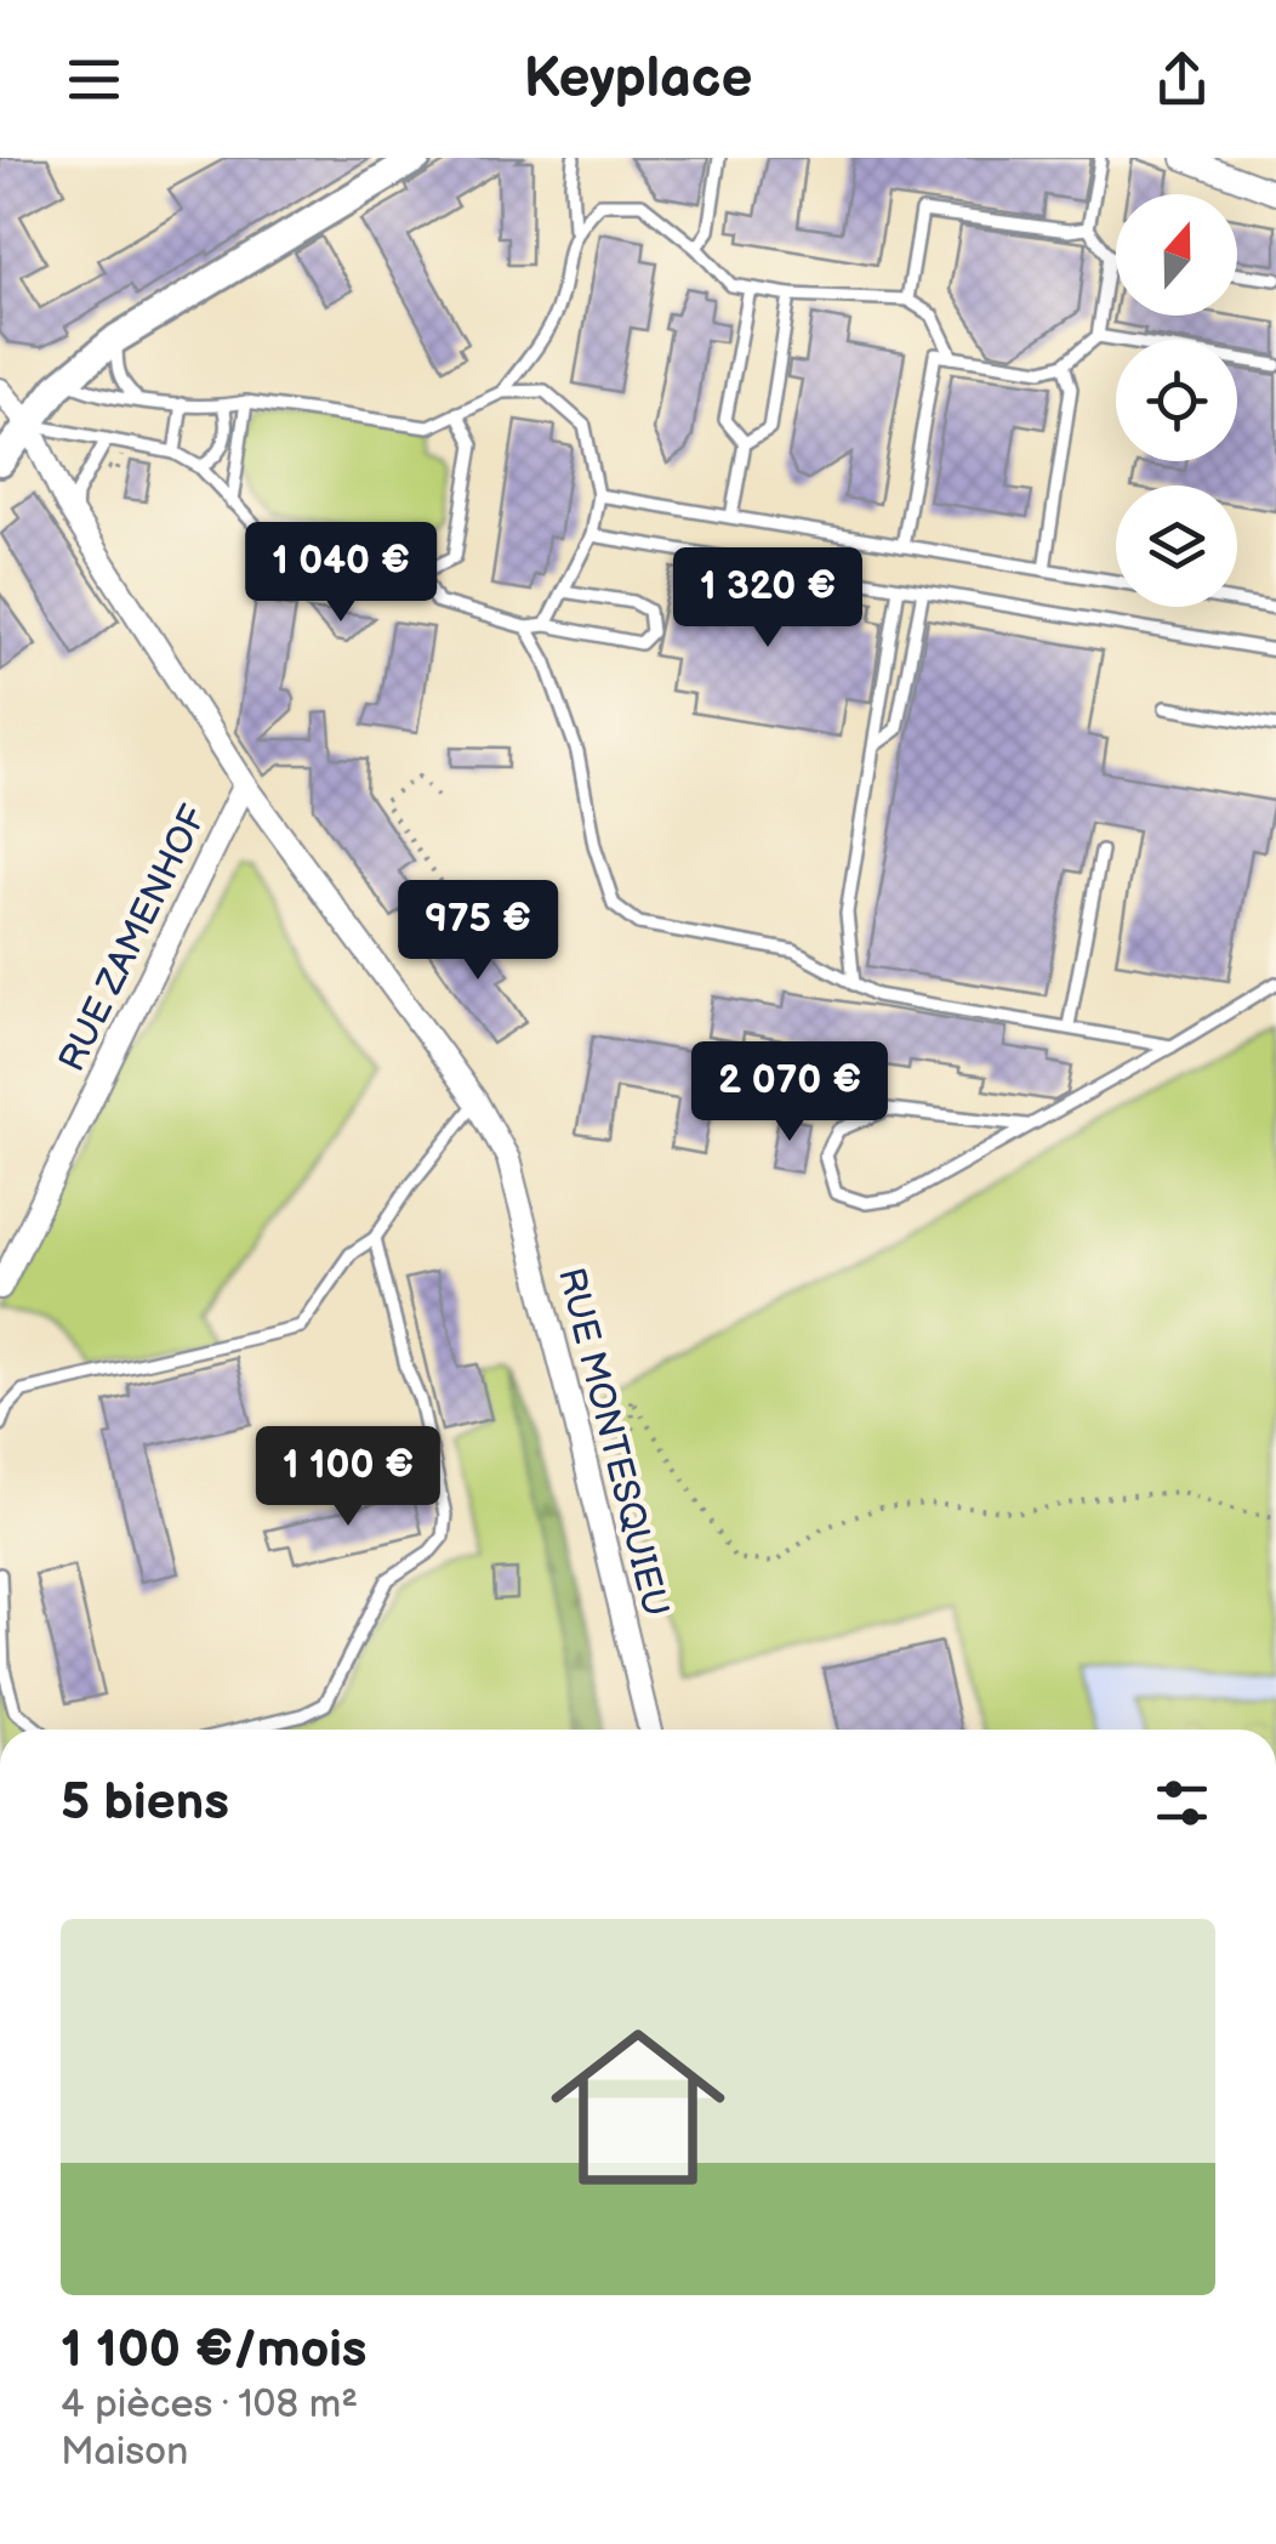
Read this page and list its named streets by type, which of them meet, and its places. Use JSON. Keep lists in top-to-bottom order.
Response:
{
  "streets": {
    "street": ["RUE ZAMENHOF", "RUE MONTESQUIEU"]
  },
  "crossings": [
    ["RUE ZAMENHOF", "RUE MONTESQUIEU"]
  ],
  "north": "top",
  "page": {
    "header": "Keyplace",
    "price": [
      "1 040 €",
      "1 320 €",
      "975 €",
      "2 070 €",
      "1 100 €"
    ],
    "heading": "5 biens",
    "list": [
      {
        "name": "1 100 €/mois",
        "note": "4 pièces · 108 m² · Maison"
      }
    ]
  }
}
